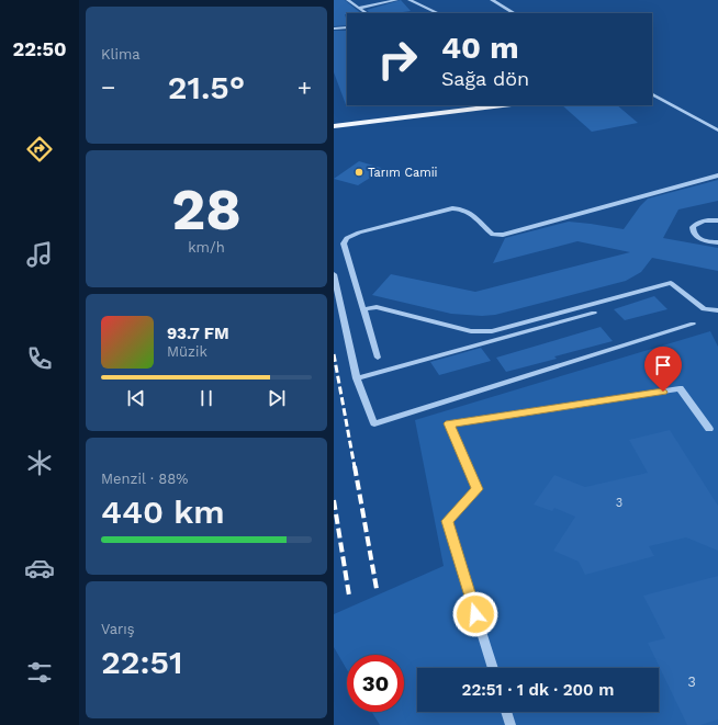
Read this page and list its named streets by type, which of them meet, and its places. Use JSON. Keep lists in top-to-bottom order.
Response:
{
  "places": ["Tarım Camii"],
  "house_numbers": ["3", "3"],
  "page": {
    "tabs": "22:50",
    "tile": [
      "Klima",
      ["28", "km/h"],
      ["Menzil · 88%", "440 km"],
      ["Varış", "22:51"]
    ],
    "turn": ["40 m", "Sağa dön"],
    "heat": ["−", "21.5°", "+"],
    "song": ["93.7 FM", "Müzik"],
    "limit": "30",
    "trip": "22:51 · 1 dk · 200 m"
  }
}
